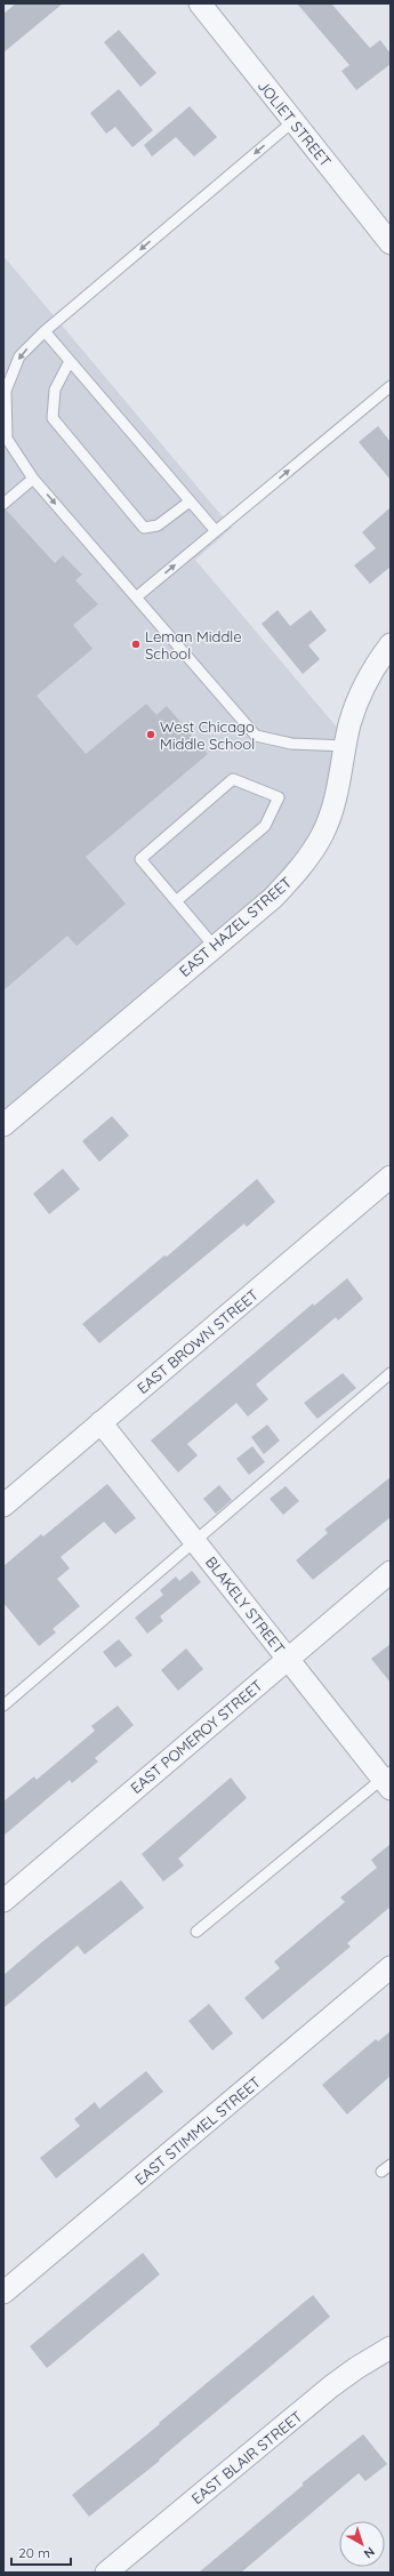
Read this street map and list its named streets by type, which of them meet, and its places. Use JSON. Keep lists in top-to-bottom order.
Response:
{
  "streets": {
    "street": [
      "JOLIET STREET",
      "EAST HAZEL STREET",
      "EAST BROWN STREET",
      "BLAKELY STREET",
      "EAST POMEROY STREET",
      "EAST STIMMEL STREET",
      "EAST BLAIR STREET"
    ]
  },
  "crossings": [
    ["EAST BROWN STREET", "BLAKELY STREET"],
    ["BLAKELY STREET", "EAST POMEROY STREET"]
  ],
  "places": ["Leman Middle School", "West Chicago Middle School"],
  "scale_bar": "20 m",
  "north": "bottom right"
}
